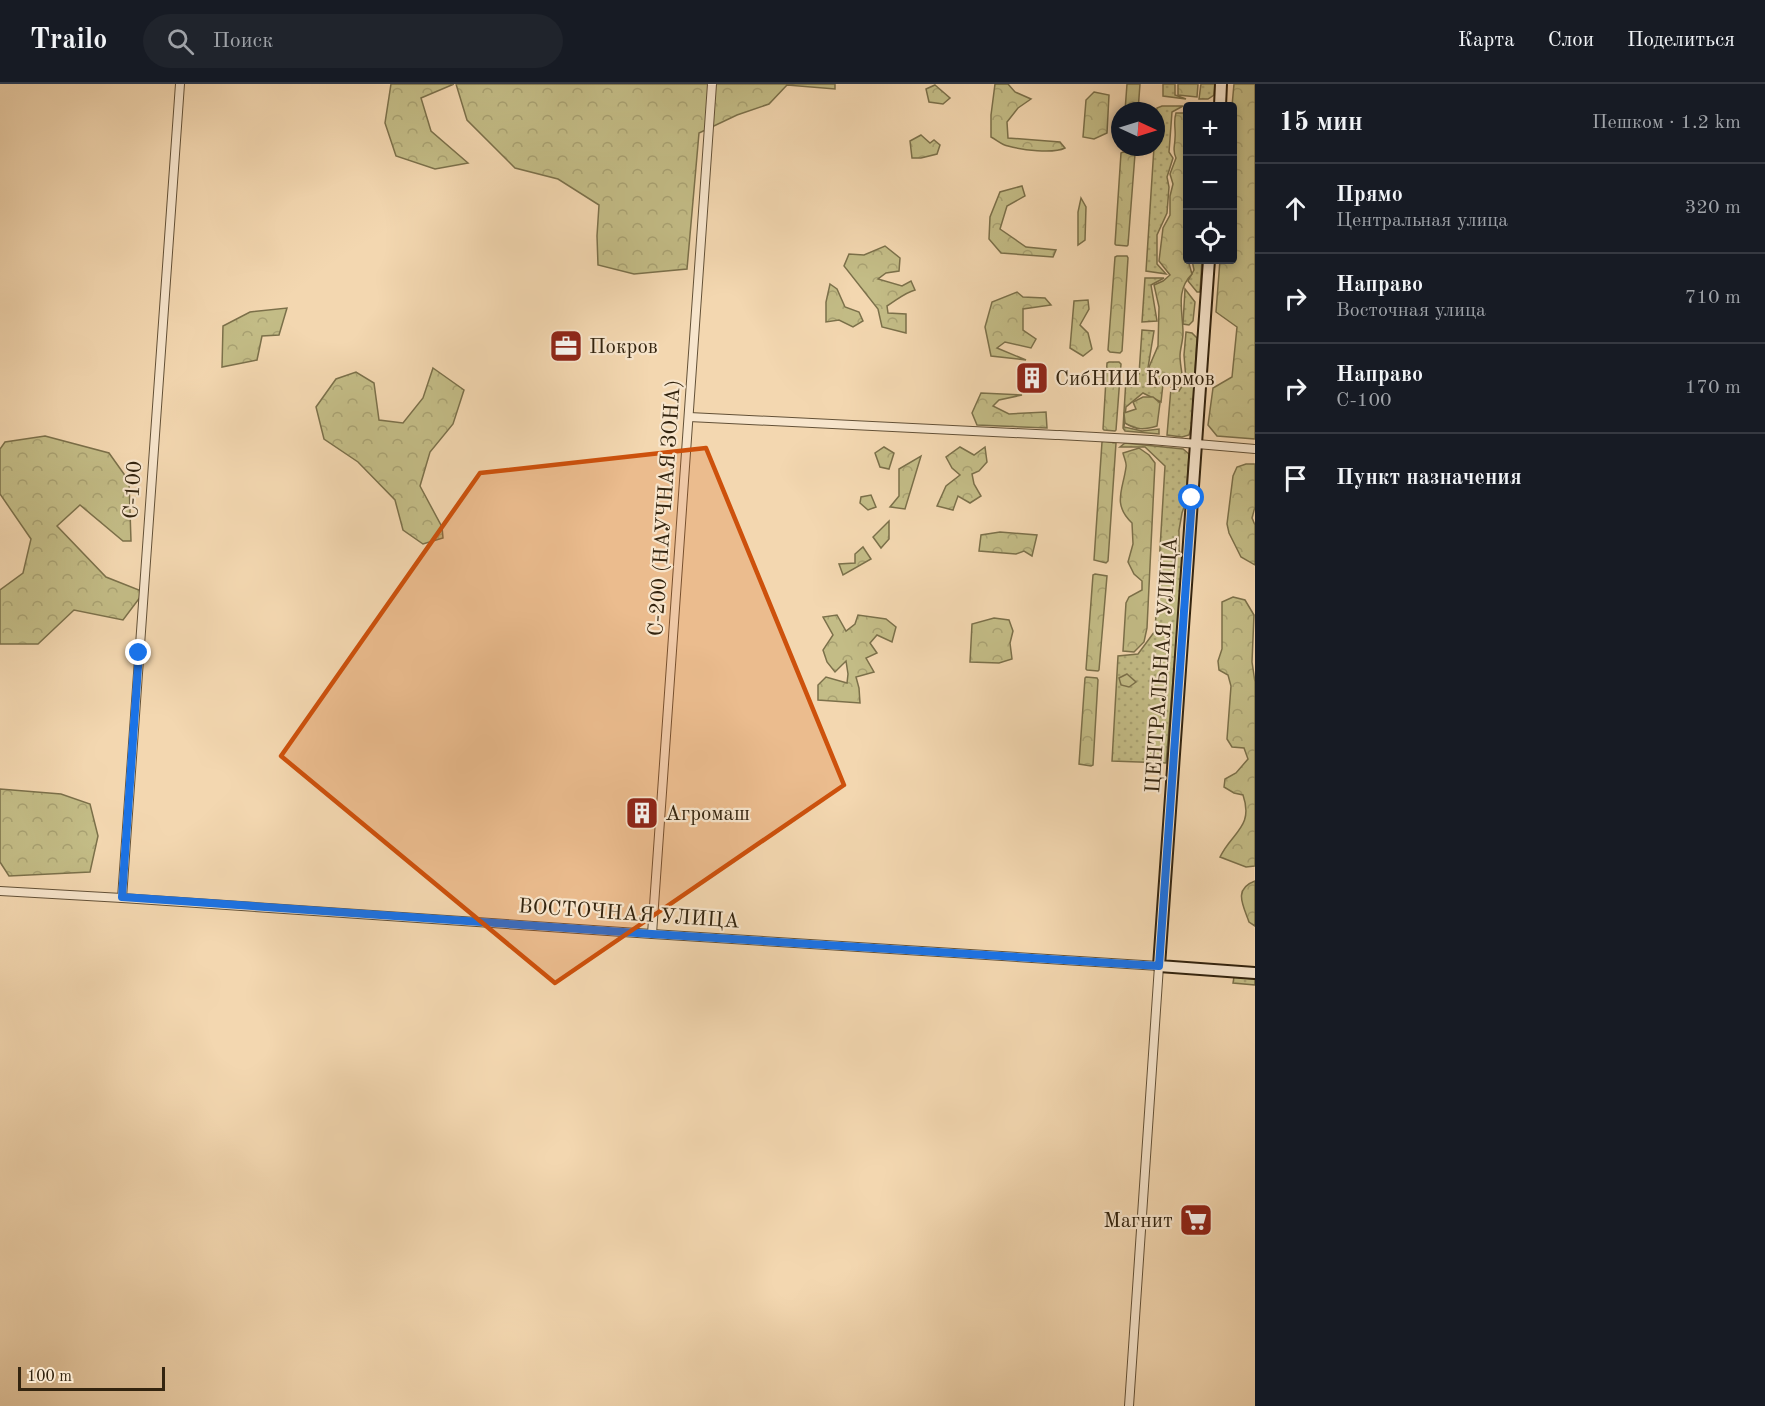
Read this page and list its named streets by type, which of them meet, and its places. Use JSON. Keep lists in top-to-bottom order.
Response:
{
  "streets": {
    "main road": ["ЦЕНТРАЛЬНАЯ УЛИЦА", "ВОСТОЧНАЯ УЛИЦА"],
    "street": ["С-100", "С-200 (НАУЧНАЯ ЗОНА)"]
  },
  "crossings": [
    ["С-100", "ВОСТОЧНАЯ УЛИЦА"],
    ["С-200 (НАУЧНАЯ ЗОНА)", "ВОСТОЧНАЯ УЛИЦА"],
    ["ЦЕНТРАЛЬНАЯ УЛИЦА", "ВОСТОЧНАЯ УЛИЦА"]
  ],
  "places": {
    "office": ["Покров"],
    "building": ["СибНИИ Кормов", "Агромаш"],
    "supermarket": ["Магнит"]
  },
  "scale_bar": "100 m",
  "north": "right",
  "page": {
    "header": "Trailo",
    "search": "Поиск",
    "nav": ["Карта", "Слои", "Поделиться"],
    "heading": ["15 мин", "Пешком · 1.2 km"],
    "map_buttons": ["+", "−"],
    "list": [
      ["Прямо", "Центральная улица", "320 m"],
      ["Направо", "Восточная улица", "710 m"],
      ["Направо", "С-100", "170 m"],
      "Пункт назначения"
    ],
    "scale": "100 m"
  }
}
